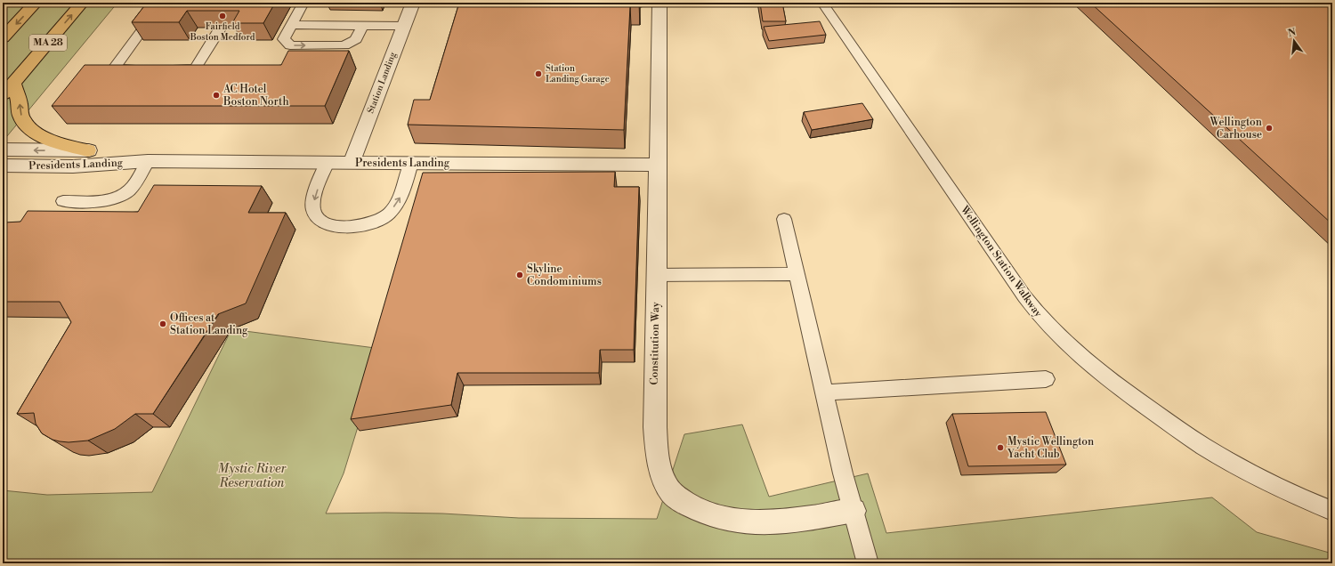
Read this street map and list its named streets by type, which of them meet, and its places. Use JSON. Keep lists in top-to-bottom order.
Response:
{
  "streets": {
    "highway": ["MA 28"],
    "street": ["Station Landing", "Presidents Landing", "Constitution Way"],
    "lane": ["Wellington Station Walkway"]
  },
  "crossings": [
    ["Station Landing", "Presidents Landing"],
    ["Presidents Landing", "Constitution Way"]
  ],
  "parks": ["Mystic River Reservation"],
  "places": [
    "Fairfield Boston Medford",
    "Station Landing Garage",
    "AC Hotel Boston North",
    "Wellington Carhouse",
    "Skyline Condominiums",
    "Offices at Station Landing",
    "Mystic Wellington Yacht Club"
  ],
  "north": "top"
}
